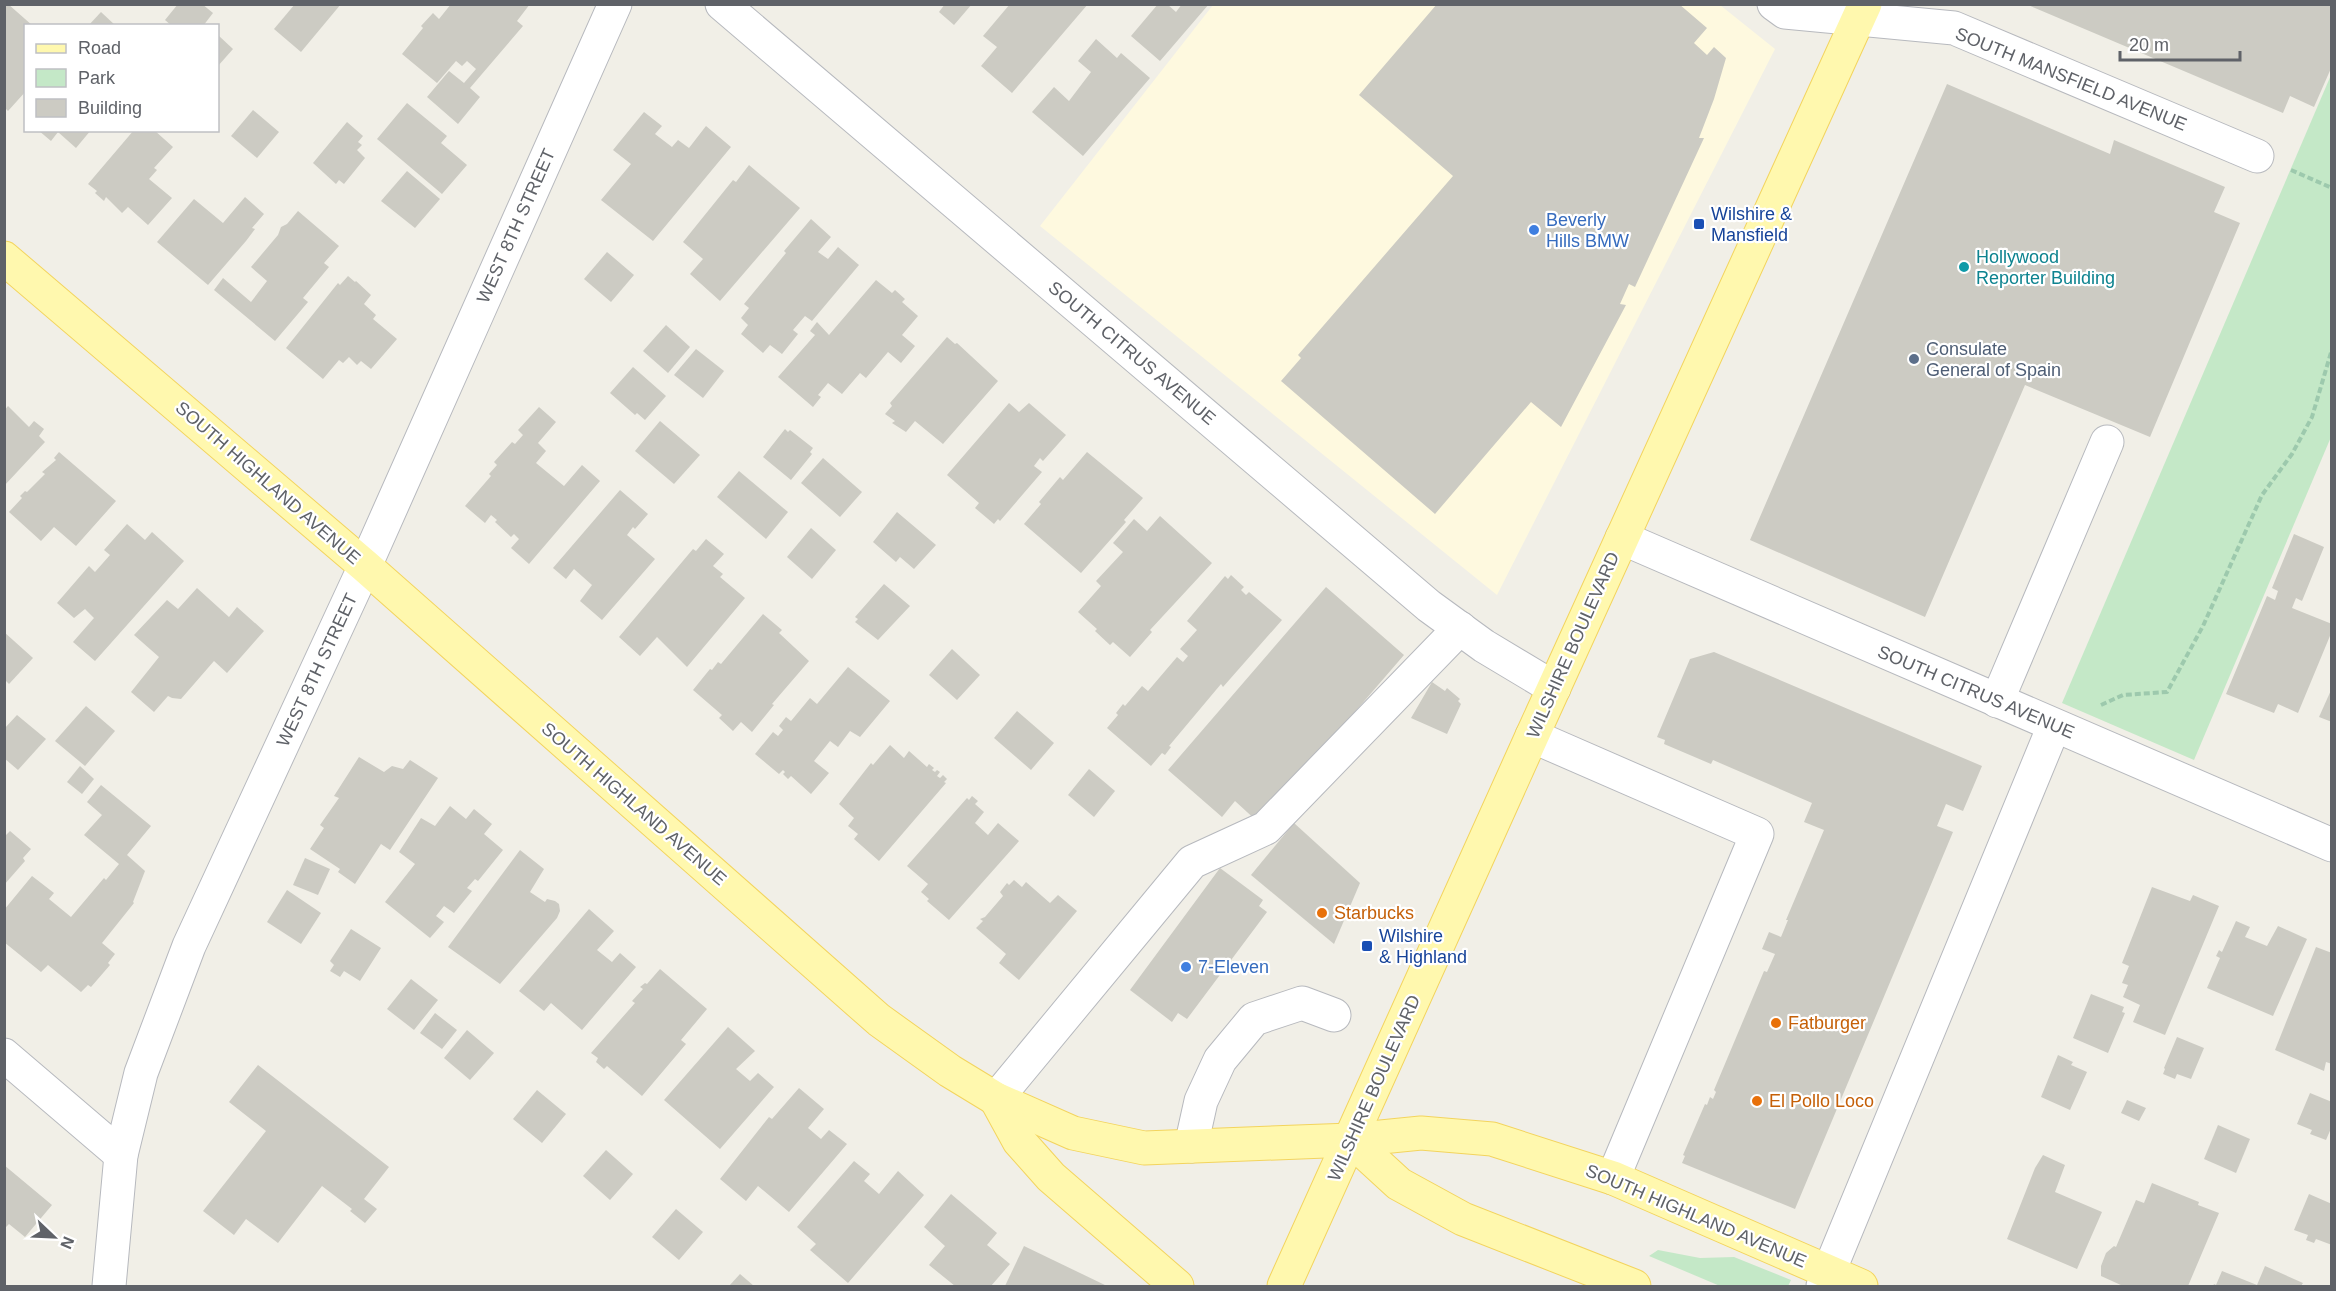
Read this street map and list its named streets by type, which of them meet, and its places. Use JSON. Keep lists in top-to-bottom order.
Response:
{
  "streets": {
    "main road": ["SOUTH HIGHLAND AVENUE", "WILSHIRE BOULEVARD"],
    "street": ["SOUTH MANSFIELD AVENUE", "WEST 8TH STREET", "SOUTH CITRUS AVENUE"]
  },
  "crossings": [
    ["SOUTH MANSFIELD AVENUE", "WILSHIRE BOULEVARD"],
    ["WEST 8TH STREET", "SOUTH HIGHLAND AVENUE"],
    ["SOUTH CITRUS AVENUE", "WILSHIRE BOULEVARD"],
    ["SOUTH HIGHLAND AVENUE", "WILSHIRE BOULEVARD"]
  ],
  "places": {
    "transit": ["Wilshire & Mansfield", "Wilshire & Highland"],
    "other": [
      "Beverly Hills BMW",
      "Hollywood Reporter Building",
      "Consulate General of Spain",
      "Starbucks",
      "7-Eleven",
      "Fatburger",
      "El Pollo Loco"
    ]
  },
  "legend": ["Road", "Park", "Building"],
  "scale_bar": "20 m",
  "north": "bottom right"
}
